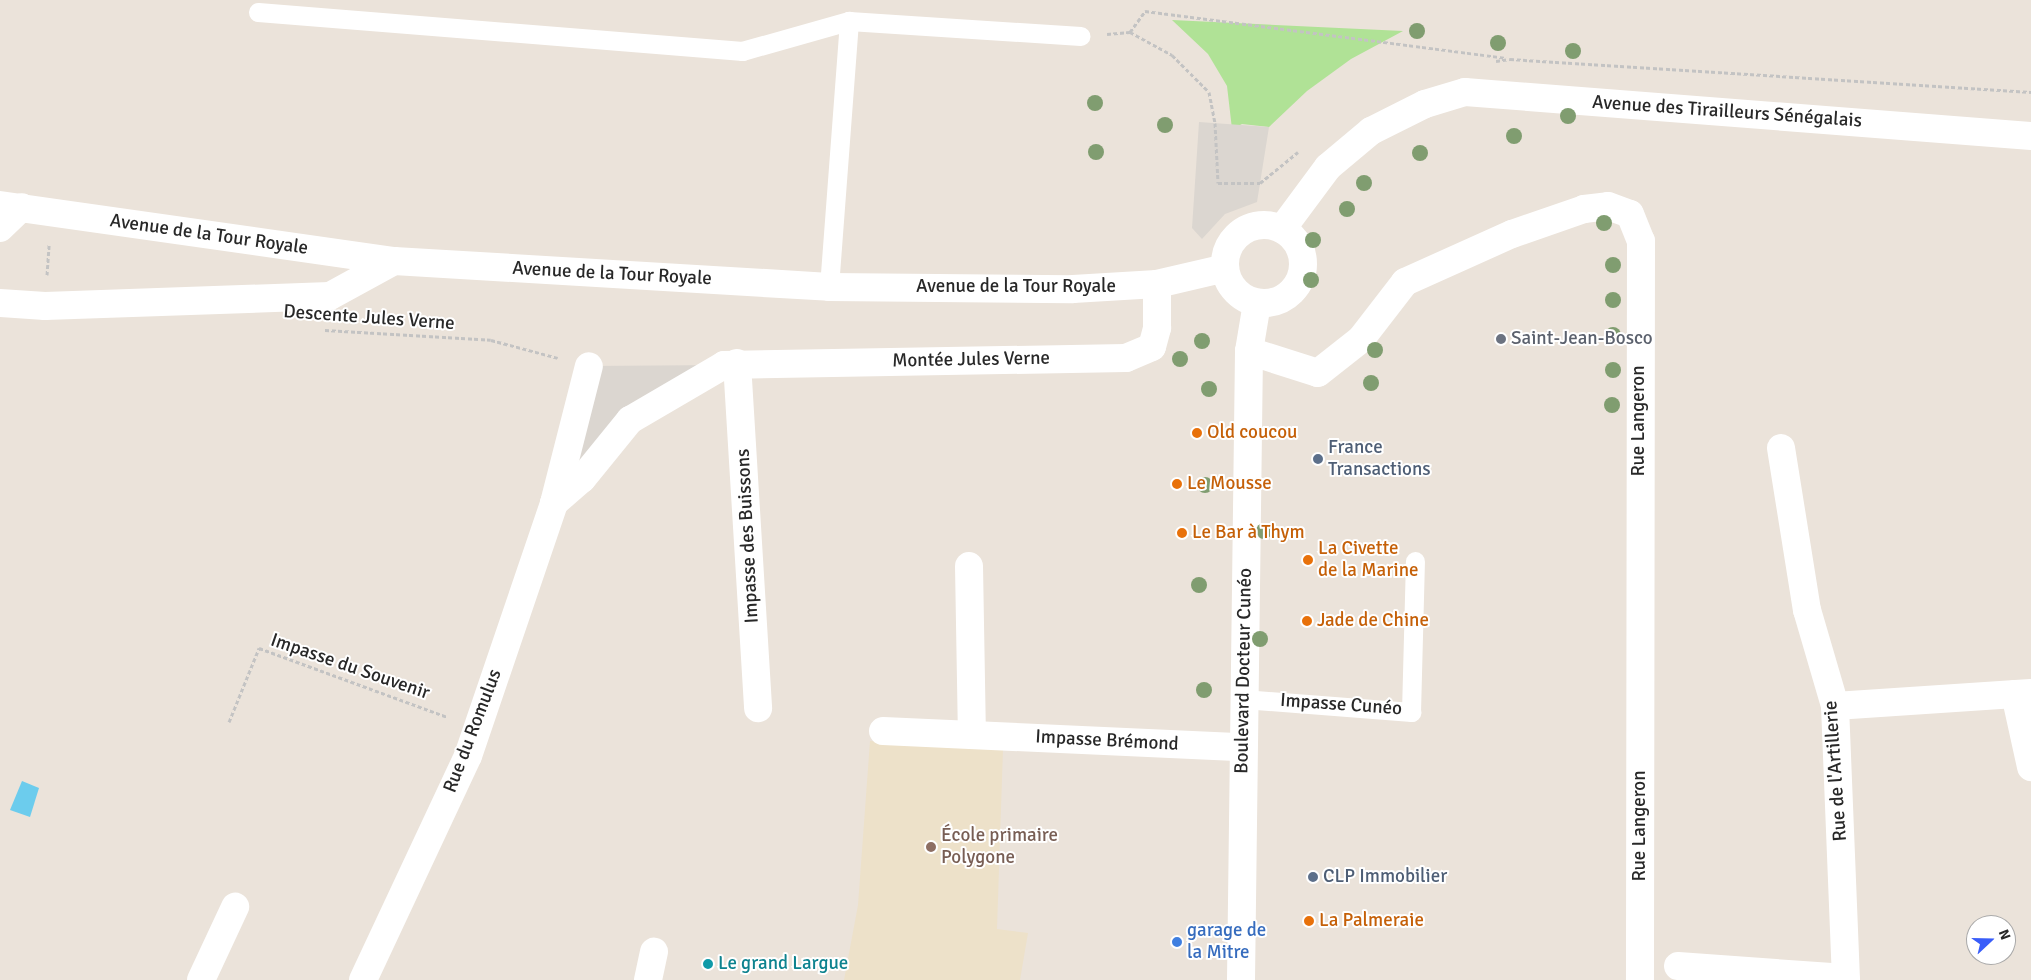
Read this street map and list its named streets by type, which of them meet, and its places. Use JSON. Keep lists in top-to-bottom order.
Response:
{
  "streets": {
    "street": [
      "Avenue des Tirailleurs Sénégalais",
      "Avenue de la Tour Royale",
      "Montée Jules Verne",
      "Rue Langeron",
      "Impasse des Buissons",
      "Boulevard Docteur Cunéo",
      "Rue du Romulus",
      "Impasse Brémond",
      "Rue de l'Artillerie"
    ],
    "lane": ["Impasse Cunéo"],
    "path": ["Descente Jules Verne", "Impasse du Souvenir"]
  },
  "crossings": [
    ["Avenue des Tirailleurs Sénégalais", "Avenue de la Tour Royale"],
    ["Avenue des Tirailleurs Sénégalais", "Boulevard Docteur Cunéo"],
    ["Avenue de la Tour Royale", "Montée Jules Verne"],
    ["Avenue de la Tour Royale", "Boulevard Docteur Cunéo"],
    ["Descente Jules Verne", "Rue du Romulus"],
    ["Montée Jules Verne", "Impasse des Buissons"],
    ["Rue Langeron", "Boulevard Docteur Cunéo"],
    ["Impasse du Souvenir", "Rue du Romulus"],
    ["Boulevard Docteur Cunéo", "Impasse Cunéo"],
    ["Boulevard Docteur Cunéo", "Impasse Brémond"]
  ],
  "places": [
    "Saint-Jean-Bosco",
    "Old coucou",
    "France Transactions",
    "Le Mousse",
    "Le Bar à Thym",
    "La Civette de la Marine",
    "Jade de Chine",
    "École primaire Polygone",
    "CLP Immobilier",
    "La Palmeraie",
    "garage de la Mitre",
    "Le grand Largue"
  ],
  "north": "right"
}
